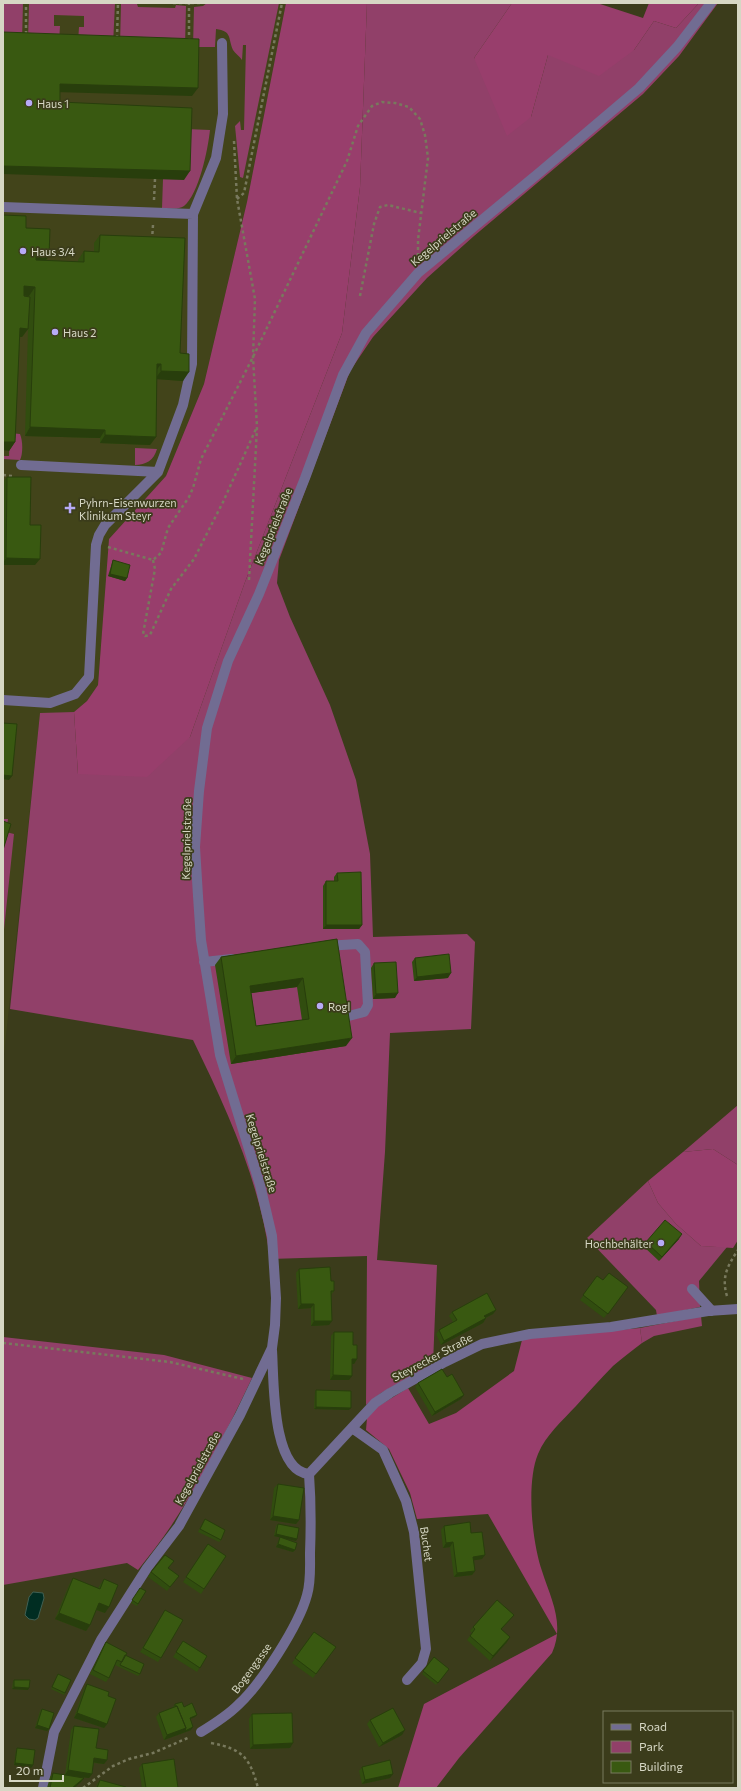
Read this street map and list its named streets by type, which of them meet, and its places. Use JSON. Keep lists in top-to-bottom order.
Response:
{
  "streets": {
    "street": [
      "Kegelprielstraße",
      "Steyrecker Straße",
      "Buchet",
      "Bogengasse"
    ]
  },
  "crossings": [
    ["Steyrecker Straße", "Buchet"],
    ["Steyrecker Straße", "Bogengasse"]
  ],
  "places": {
    "other": [
      "Haus 1",
      "Haus 3/4",
      "Haus 2",
      "Rogl",
      "Hochbehälter"
    ],
    "health": ["Pyhrn-Eisenwurzen Klinikum Steyr"]
  },
  "legend": ["Road", "Park", "Building"],
  "scale_bar": "20 m"
}
